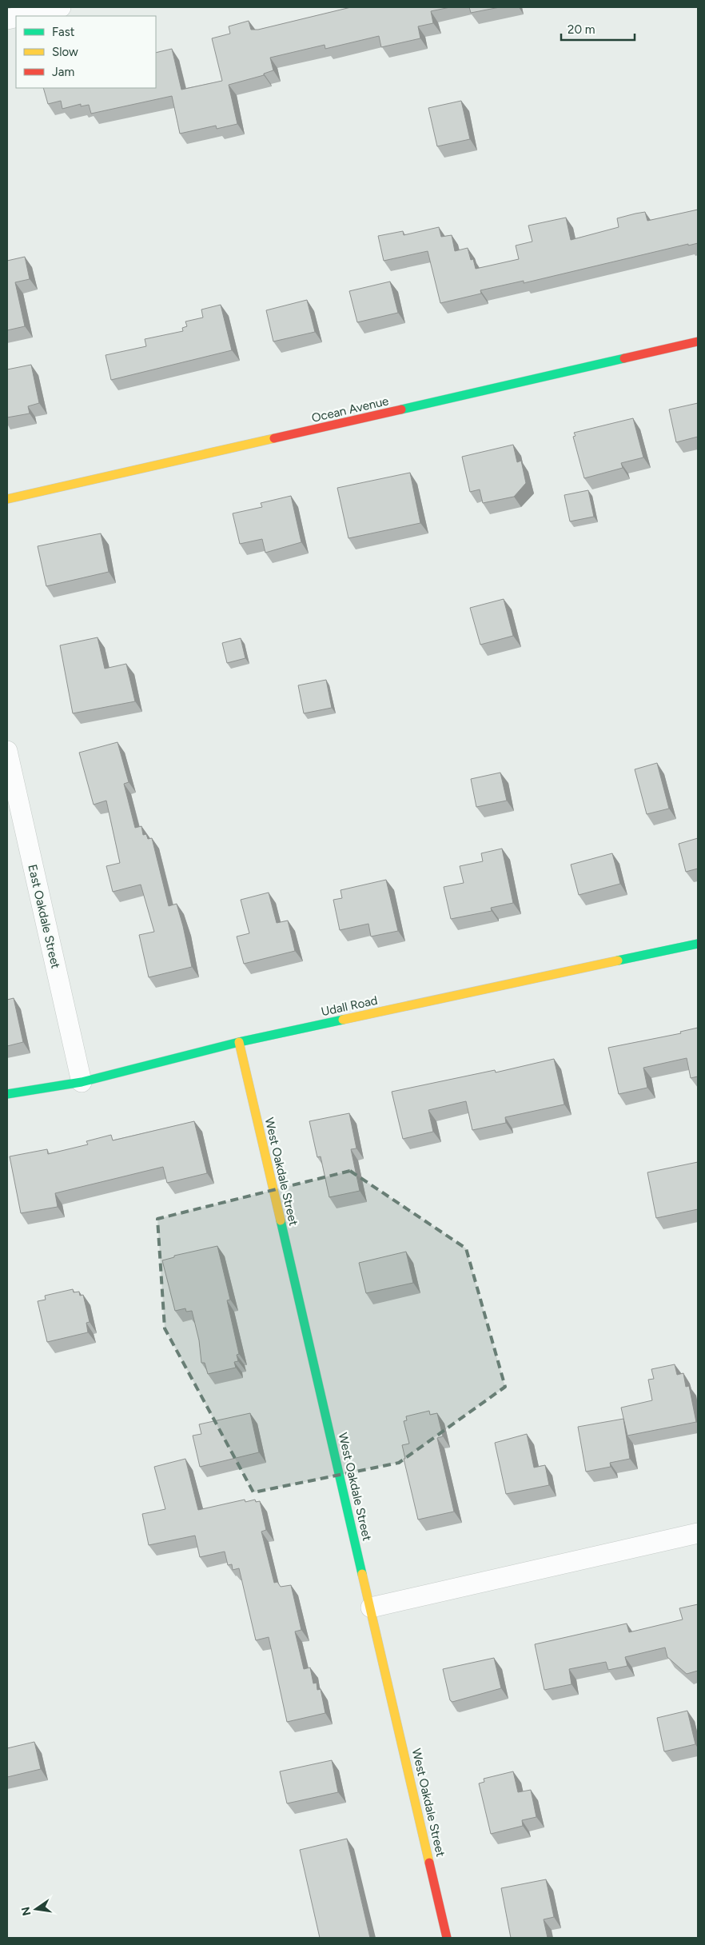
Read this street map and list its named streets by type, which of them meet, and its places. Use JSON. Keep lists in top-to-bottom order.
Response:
{
  "streets": {
    "street": [
      "Ocean Avenue",
      "East Oakdale Street",
      "Udall Road",
      "West Oakdale Street"
    ]
  },
  "crossings": [
    ["East Oakdale Street", "Udall Road"],
    ["Udall Road", "West Oakdale Street"]
  ],
  "legend": ["Fast", "Slow", "Jam"],
  "scale_bar": "20 m",
  "north": "left"
}
